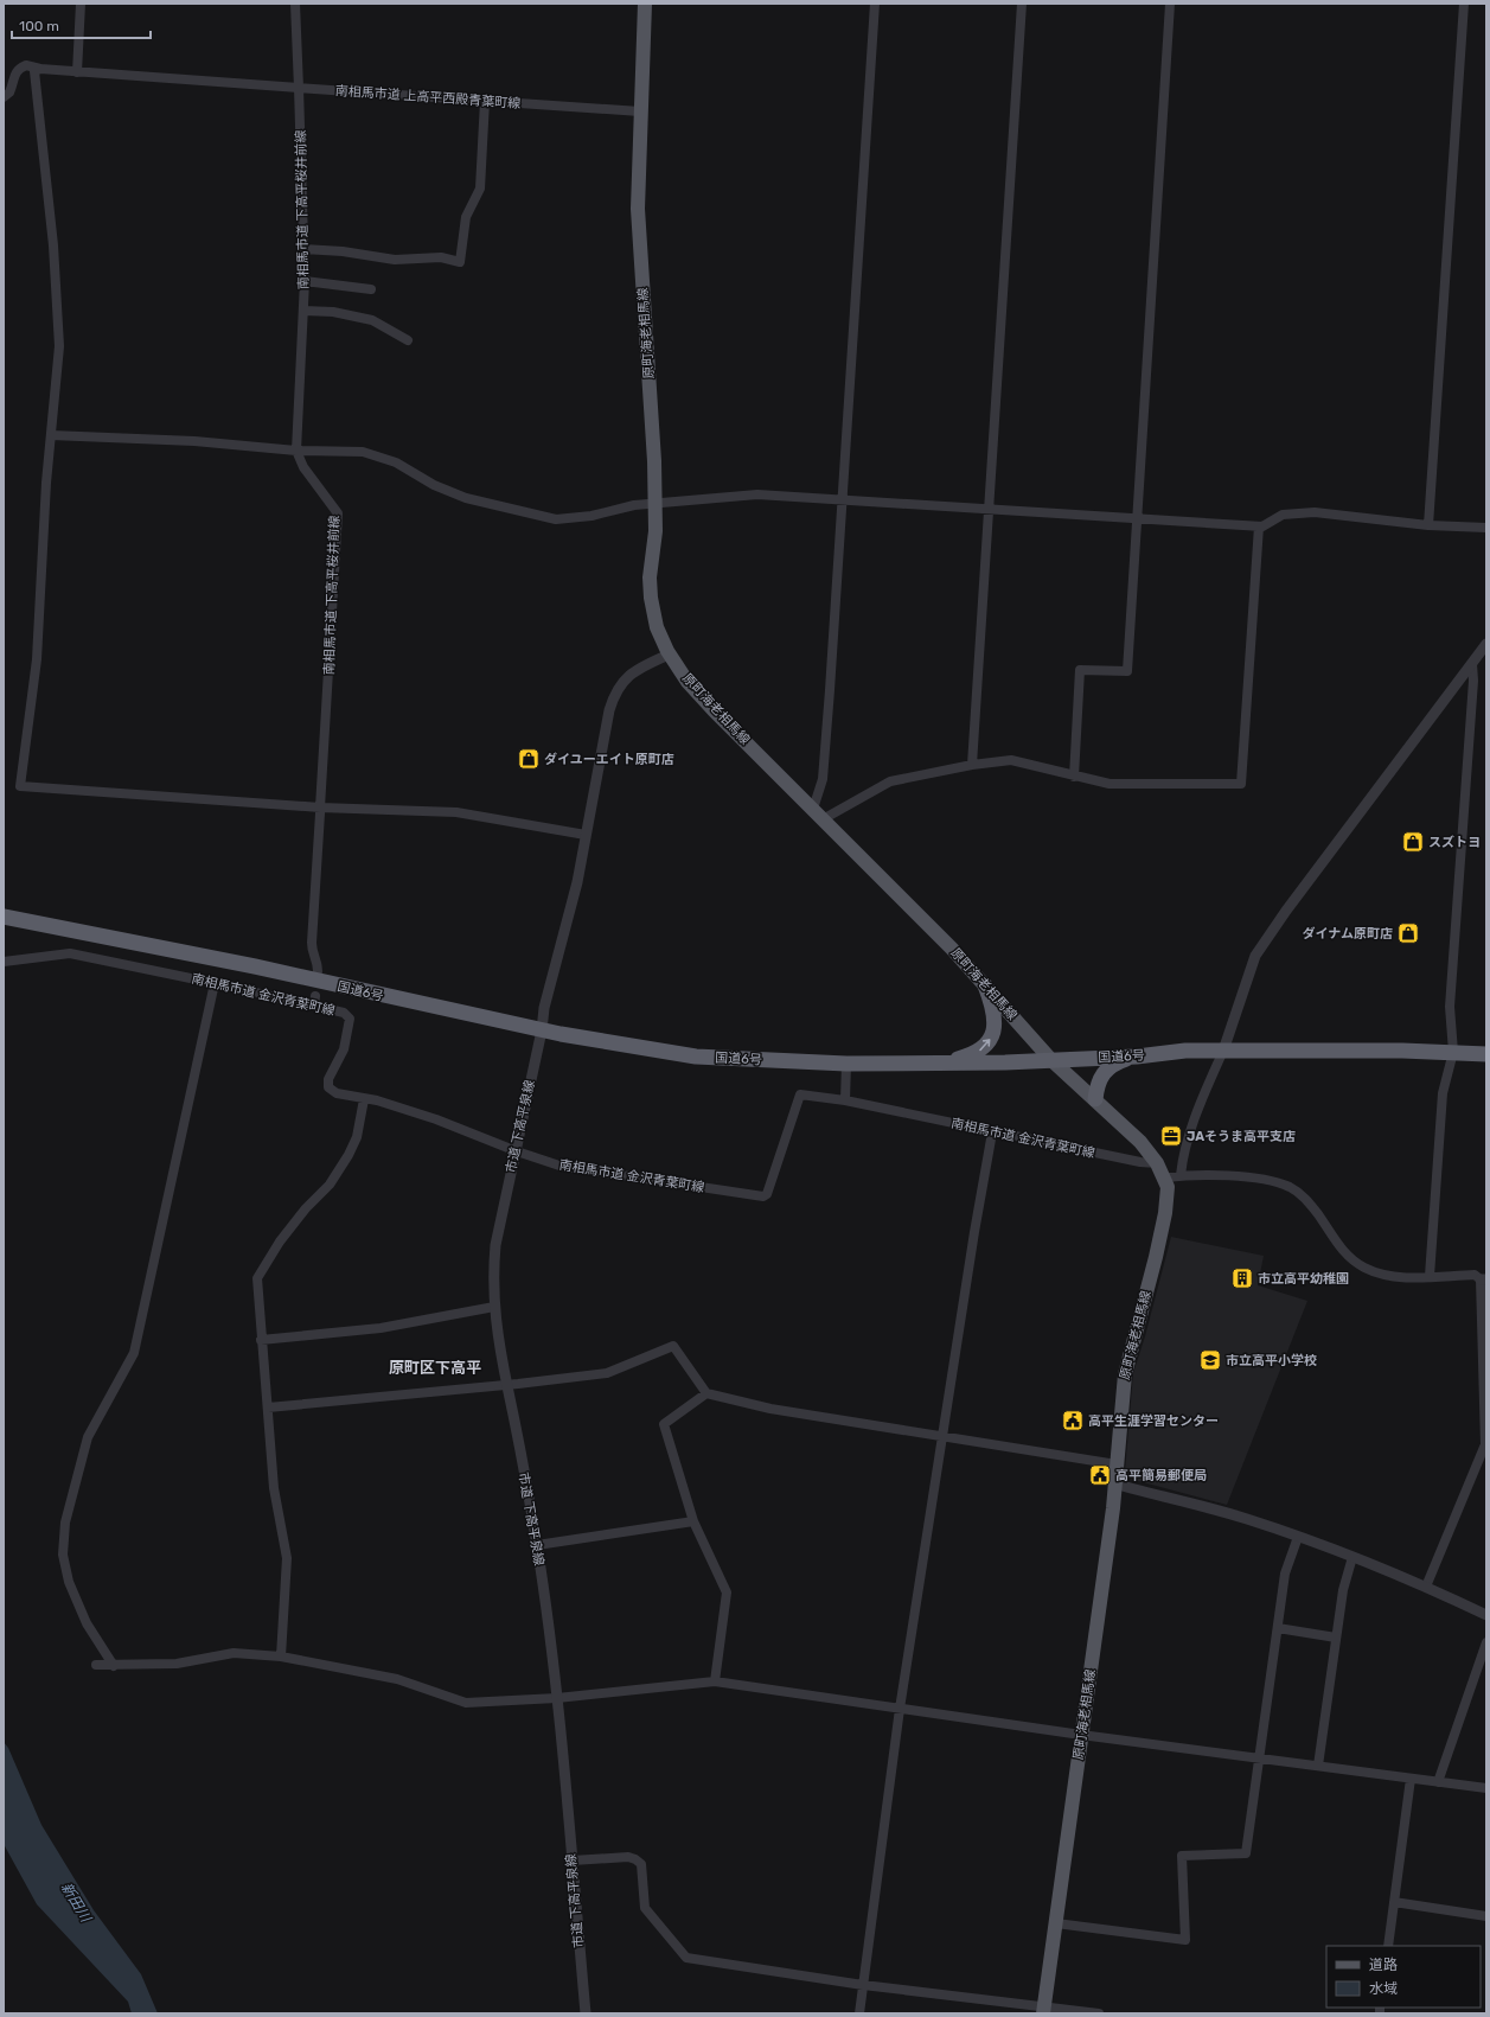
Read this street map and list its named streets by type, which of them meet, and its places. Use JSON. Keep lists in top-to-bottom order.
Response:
{
  "streets": {
    "highway": ["国道6号"],
    "main road": ["原町海老相馬線"],
    "street": [
      "南相馬市道 上高平西殿青葉町線",
      "南相馬市道 下高平桜井前線",
      "南相馬市道 金沢青葉町線",
      "市道 下高平泉線"
    ]
  },
  "crossings": [
    ["南相馬市道 上高平西殿青葉町線", "南相馬市道 下高平桜井前線"],
    ["南相馬市道 上高平西殿青葉町線", "原町海老相馬線"],
    ["原町海老相馬線", "国道6号"],
    ["原町海老相馬線", "南相馬市道 金沢青葉町線"],
    ["原町海老相馬線", "市道 下高平泉線"],
    ["国道6号", "市道 下高平泉線"],
    ["南相馬市道 金沢青葉町線", "市道 下高平泉線"]
  ],
  "districts": ["原町区下高平"],
  "water": ["新田川"],
  "places": {
    "shop": ["ダイユーエイト原町店", "スズトヨ", "ダイナム原町店"],
    "office": ["JAそうま高平支店"],
    "building": ["市立高平幼稚園"],
    "school or university": ["市立高平小学校"],
    "public building": ["高平生涯学習センター", "高平簡易郵便局"]
  },
  "legend": ["道路", "水域"],
  "scale_bar": "100 m"
}
